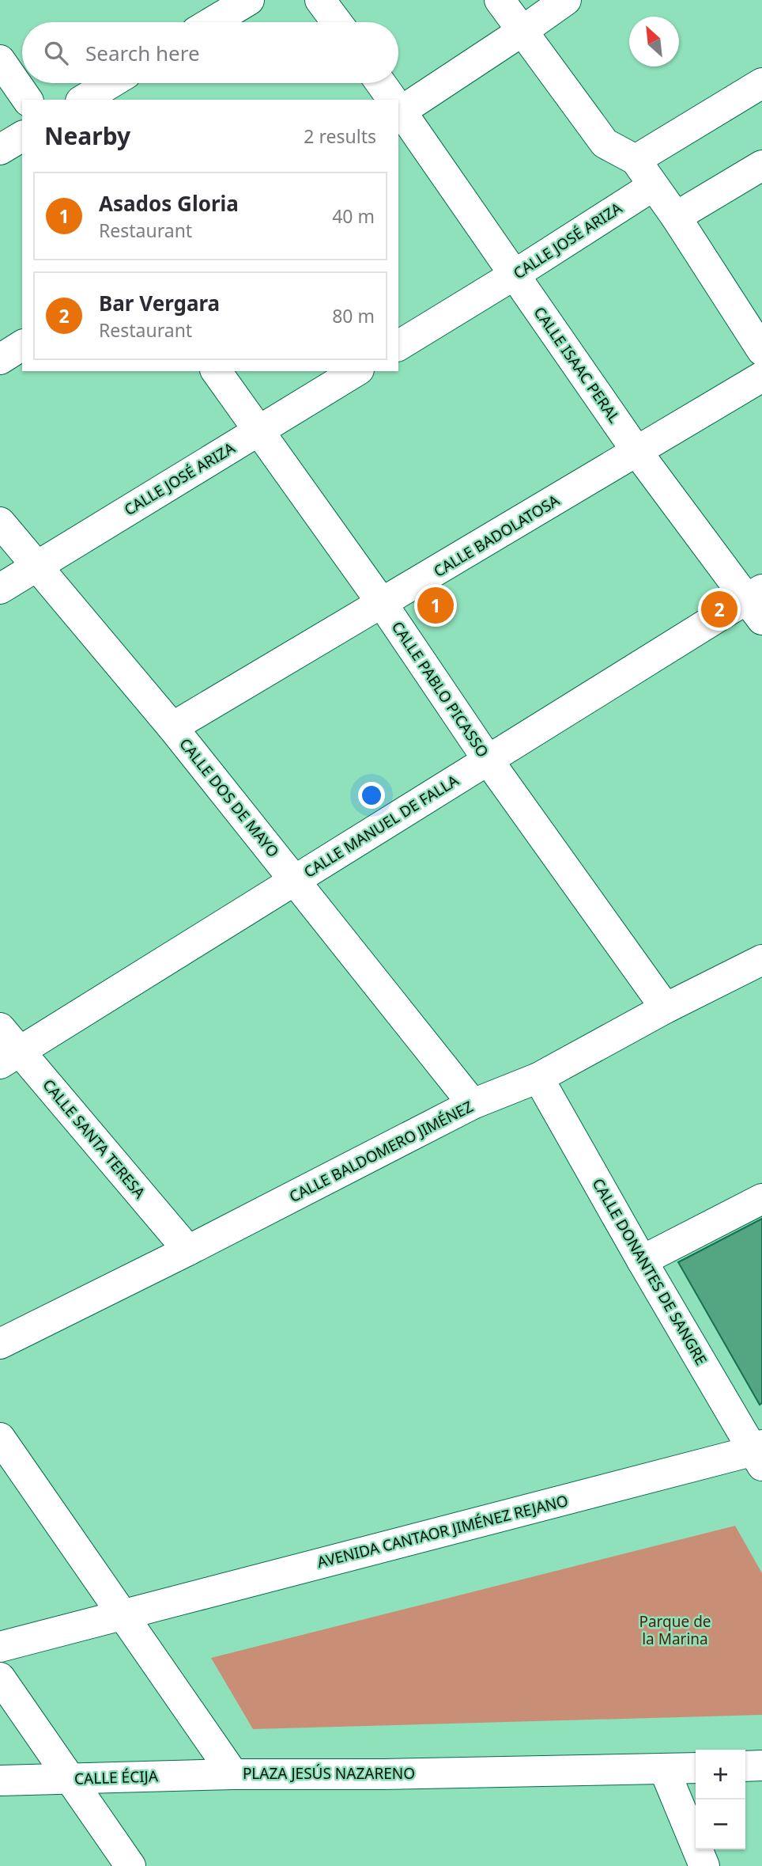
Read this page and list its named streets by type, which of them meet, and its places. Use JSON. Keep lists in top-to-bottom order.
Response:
{
  "streets": {
    "street": [
      "CALLE JOSÉ ARIZA",
      "CALLE ISAAC PERAL",
      "CALLE BADOLATOSA",
      "CALLE PABLO PICASSO",
      "CALLE DOS DE MAYO",
      "CALLE MANUEL DE FALLA",
      "CALLE SANTA TERESA",
      "CALLE BALDOMERO JIMÉNEZ",
      "CALLE DONANTES DE SANGRE",
      "AVENIDA CANTAOR JIMÉNEZ REJANO",
      "PLAZA JESÚS NAZARENO",
      "CALLE ÉCIJA"
    ]
  },
  "crossings": [
    ["CALLE JOSÉ ARIZA", "CALLE ISAAC PERAL"],
    ["CALLE JOSÉ ARIZA", "CALLE PABLO PICASSO"],
    ["CALLE JOSÉ ARIZA", "CALLE DOS DE MAYO"],
    ["CALLE ISAAC PERAL", "CALLE BADOLATOSA"],
    ["CALLE ISAAC PERAL", "CALLE MANUEL DE FALLA"],
    ["CALLE BADOLATOSA", "CALLE PABLO PICASSO"],
    ["CALLE BADOLATOSA", "CALLE DOS DE MAYO"],
    ["CALLE PABLO PICASSO", "CALLE MANUEL DE FALLA"],
    ["CALLE PABLO PICASSO", "CALLE BALDOMERO JIMÉNEZ"],
    ["CALLE DOS DE MAYO", "CALLE MANUEL DE FALLA"],
    ["CALLE DOS DE MAYO", "CALLE BALDOMERO JIMÉNEZ"],
    ["CALLE MANUEL DE FALLA", "CALLE SANTA TERESA"],
    ["CALLE SANTA TERESA", "CALLE BALDOMERO JIMÉNEZ"],
    ["CALLE BALDOMERO JIMÉNEZ", "CALLE DONANTES DE SANGRE"],
    ["CALLE DONANTES DE SANGRE", "AVENIDA CANTAOR JIMÉNEZ REJANO"],
    ["AVENIDA CANTAOR JIMÉNEZ REJANO", "PLAZA JESÚS NAZARENO"],
    ["PLAZA JESÚS NAZARENO", "CALLE ÉCIJA"]
  ],
  "parks": ["Parque de la Marina"],
  "north": "top left",
  "page": {
    "search": "Search here",
    "heading": ["Nearby", "2 results"],
    "list": [
      {
        "mark": "1",
        "name": "Asados Gloria",
        "note": "Restaurant",
        "value": "40 m"
      },
      {
        "mark": "2",
        "name": "Bar Vergara",
        "note": "Restaurant",
        "value": "80 m"
      }
    ],
    "pins": ["1", "2"],
    "map_buttons": ["+", "−"]
  }
}
